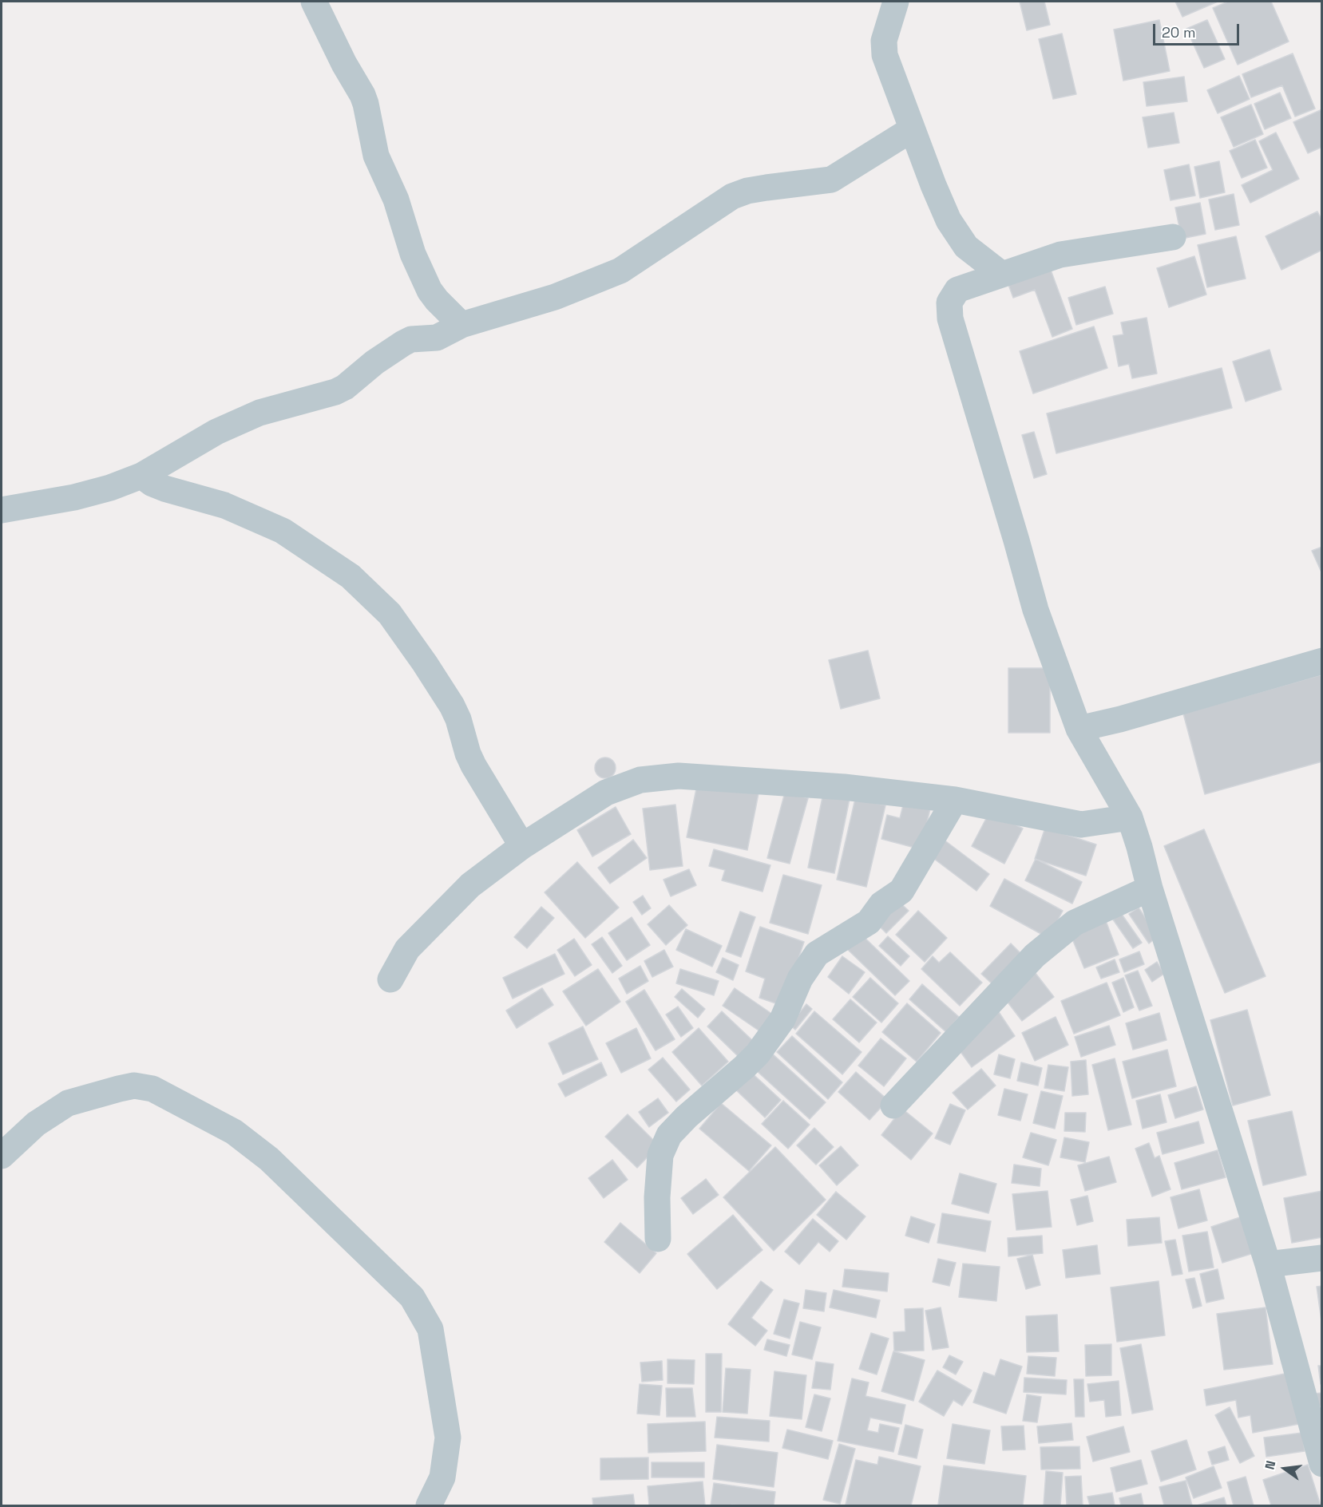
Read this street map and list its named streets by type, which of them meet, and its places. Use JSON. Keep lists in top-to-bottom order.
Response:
{
  "scale_bar": "20 m",
  "north": "left"
}
